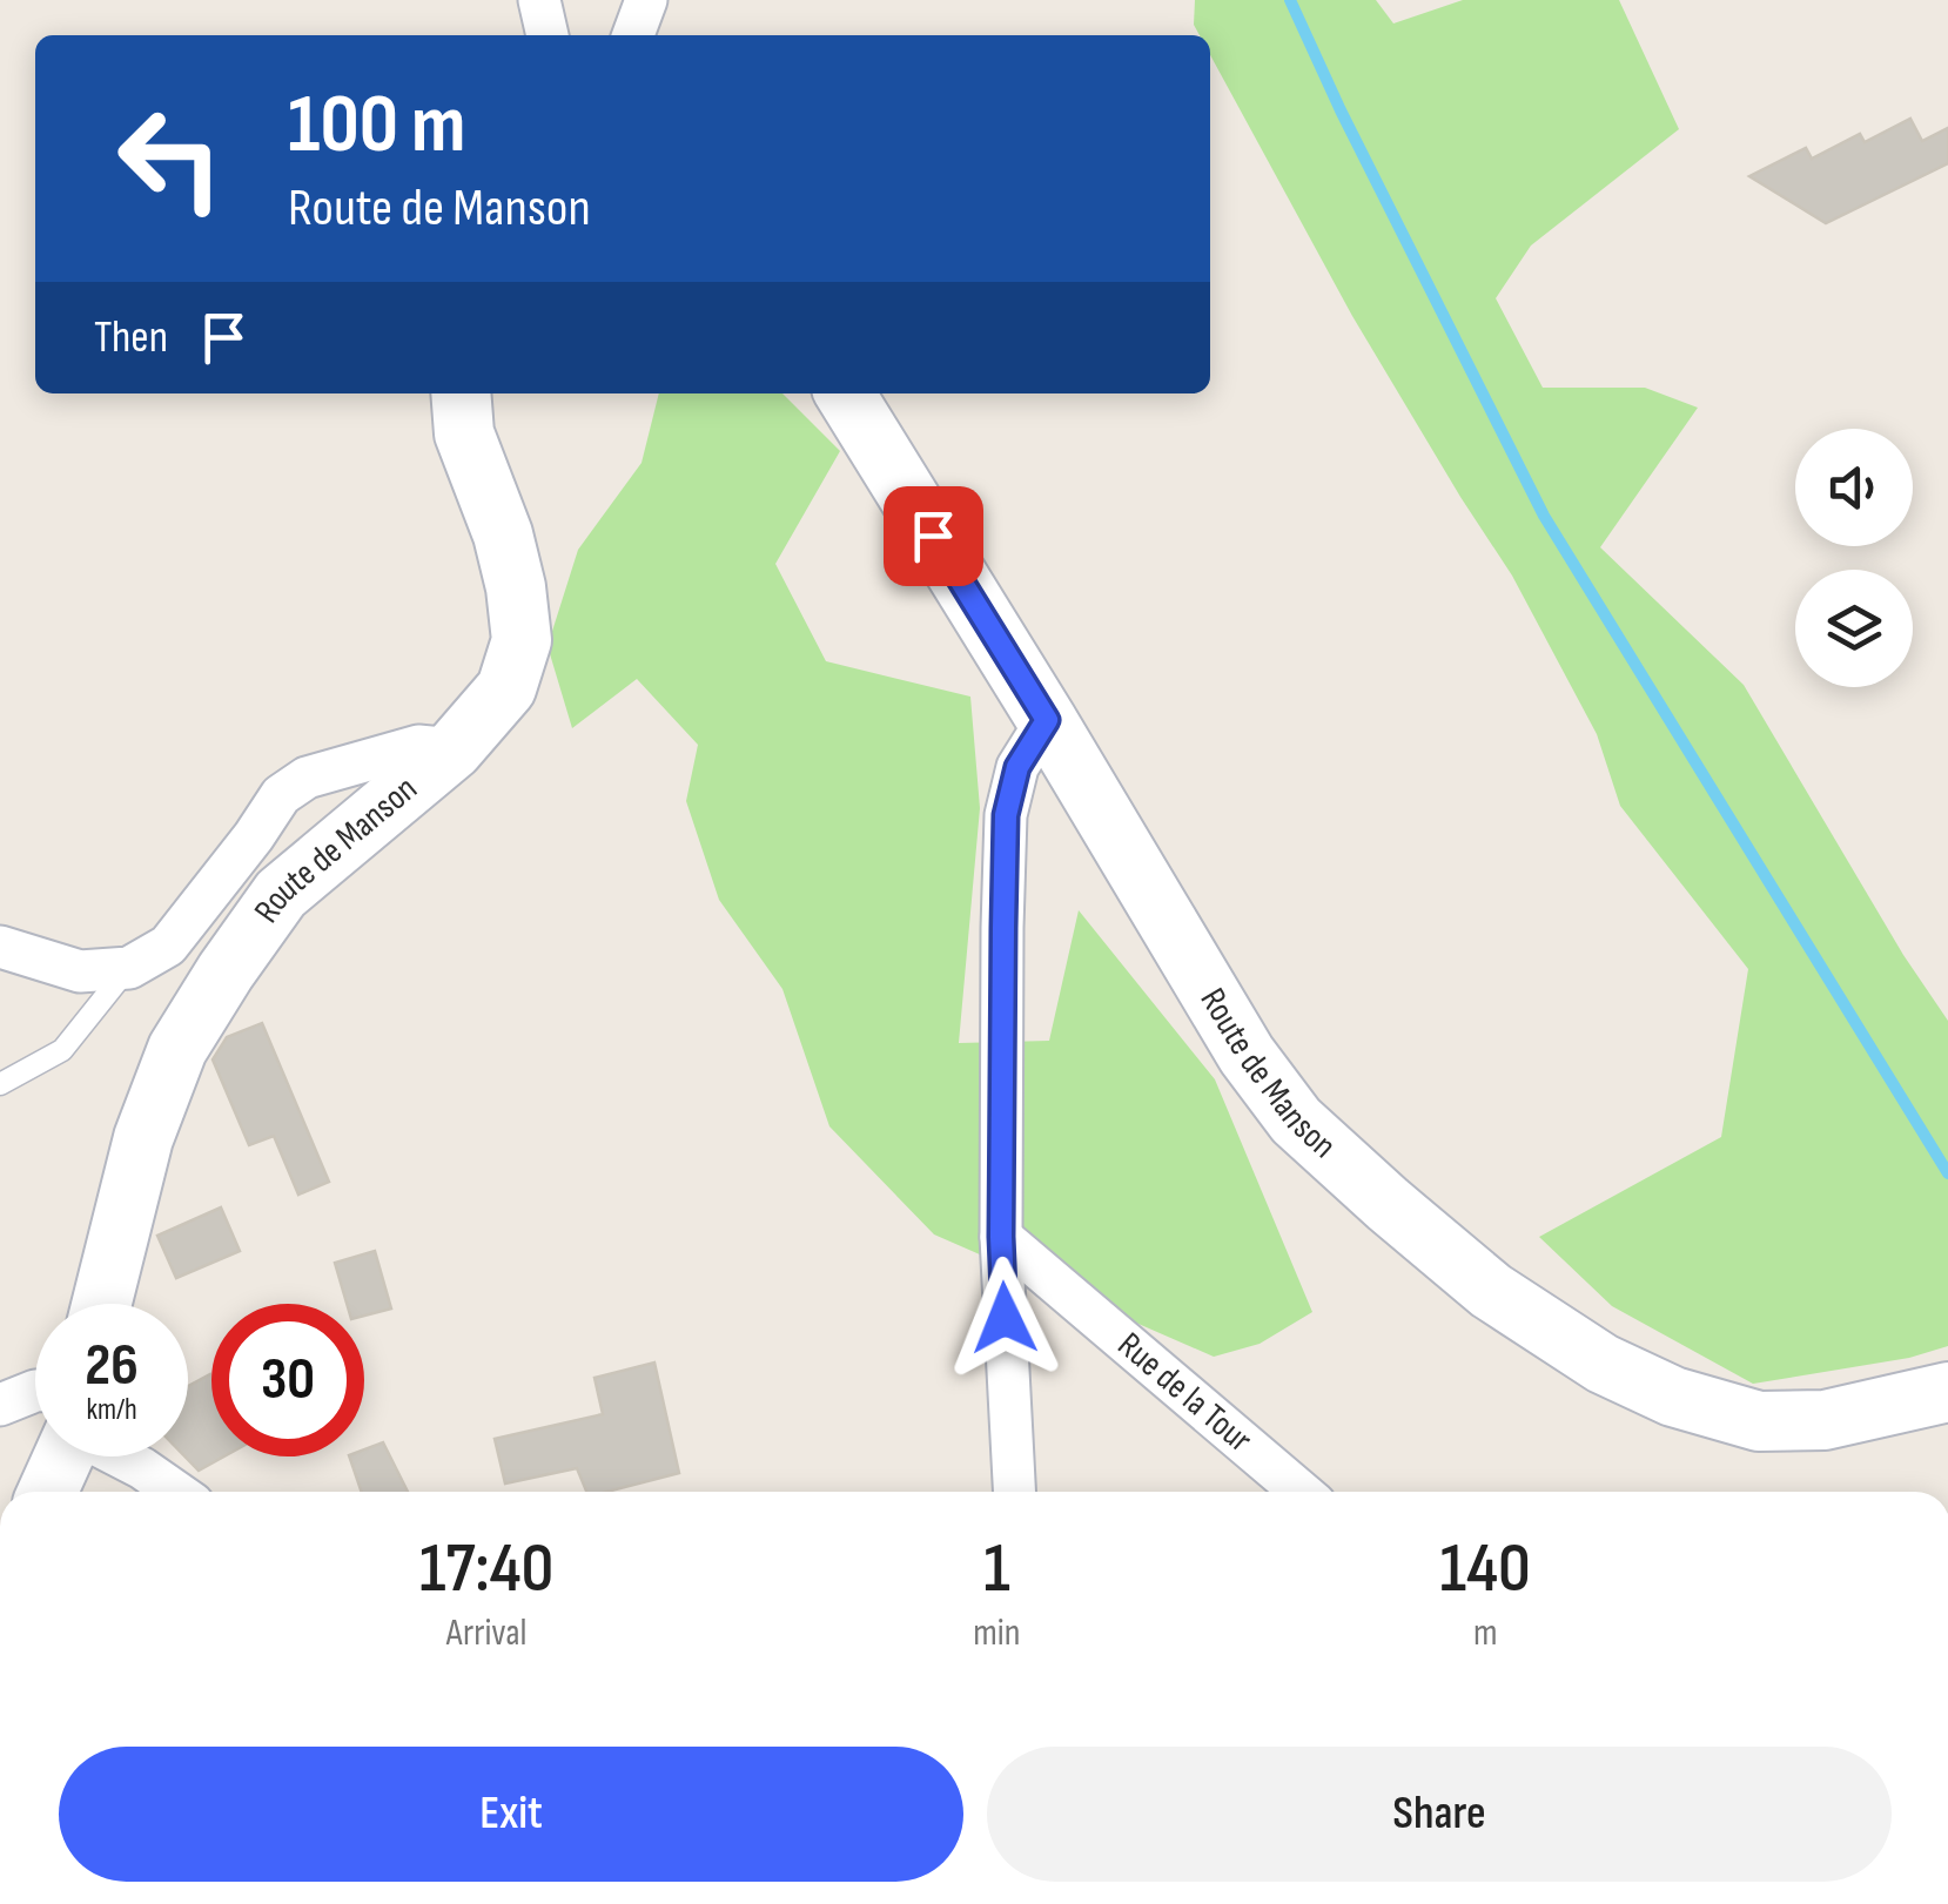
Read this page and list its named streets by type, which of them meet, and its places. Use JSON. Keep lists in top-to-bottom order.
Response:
{
  "streets": {
    "street": ["Route de Manson", "Rue de la Tour"]
  },
  "page": {
    "turn": ["100 m", "Route de Manson"],
    "then": "Then",
    "speed": "26 km/h",
    "limit": "30",
    "eta": [
      "17:40",
      "Arrival",
      "1",
      "min",
      "140",
      "m"
    ],
    "buttons": ["Exit", "Share"]
  }
}
